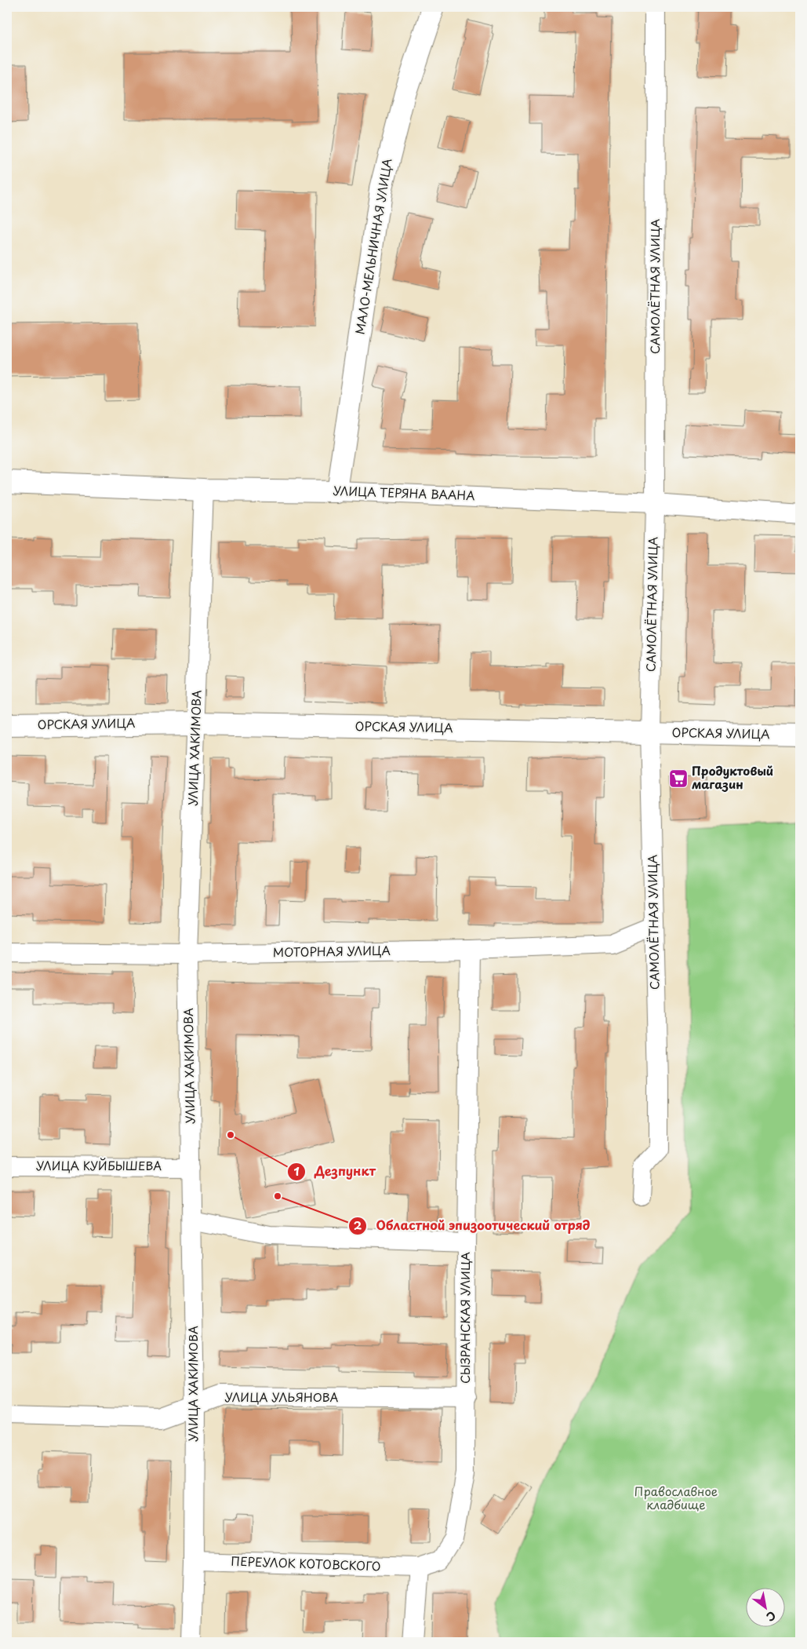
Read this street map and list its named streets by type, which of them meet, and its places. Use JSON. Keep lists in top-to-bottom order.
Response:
{
  "streets": {
    "street": [
      "МАЛО-МЕЛЬНИЧНАЯ УЛИЦА",
      "САМОЛЁТНАЯ УЛИЦА",
      "УЛИЦА ТЕРЯНА ВААНА",
      "ОРСКАЯ УЛИЦА",
      "УЛИЦА ХАКИМОВА",
      "МОТОРНАЯ УЛИЦА",
      "УЛИЦА КУЙБЫШЕВА",
      "СЫЗРАНСКАЯ УЛИЦА",
      "УЛИЦА УЛЬЯНОВА",
      "ПЕРЕУЛОК КОТОВСКОГО"
    ]
  },
  "crossings": [
    ["МАЛО-МЕЛЬНИЧНАЯ УЛИЦА", "УЛИЦА ТЕРЯНА ВААНА"],
    ["САМОЛЁТНАЯ УЛИЦА", "УЛИЦА ТЕРЯНА ВААНА"],
    ["САМОЛЁТНАЯ УЛИЦА", "ОРСКАЯ УЛИЦА"],
    ["САМОЛЁТНАЯ УЛИЦА", "МОТОРНАЯ УЛИЦА"],
    ["УЛИЦА ТЕРЯНА ВААНА", "УЛИЦА ХАКИМОВА"],
    ["ОРСКАЯ УЛИЦА", "УЛИЦА ХАКИМОВА"],
    ["УЛИЦА ХАКИМОВА", "МОТОРНАЯ УЛИЦА"],
    ["УЛИЦА ХАКИМОВА", "УЛИЦА КУЙБЫШЕВА"],
    ["УЛИЦА ХАКИМОВА", "УЛИЦА УЛЬЯНОВА"],
    ["УЛИЦА ХАКИМОВА", "ПЕРЕУЛОК КОТОВСКОГО"],
    ["МОТОРНАЯ УЛИЦА", "СЫЗРАНСКАЯ УЛИЦА"],
    ["СЫЗРАНСКАЯ УЛИЦА", "УЛИЦА УЛЬЯНОВА"],
    ["СЫЗРАНСКАЯ УЛИЦА", "ПЕРЕУЛОК КОТОВСКОГО"]
  ],
  "parks": ["Православное кладбище"],
  "places": {
    "supermarket": ["Продуктовый магазин"],
    "other": ["Дезпункт", "Областной эпизоотический отряд"]
  },
  "north": "bottom right"
}
